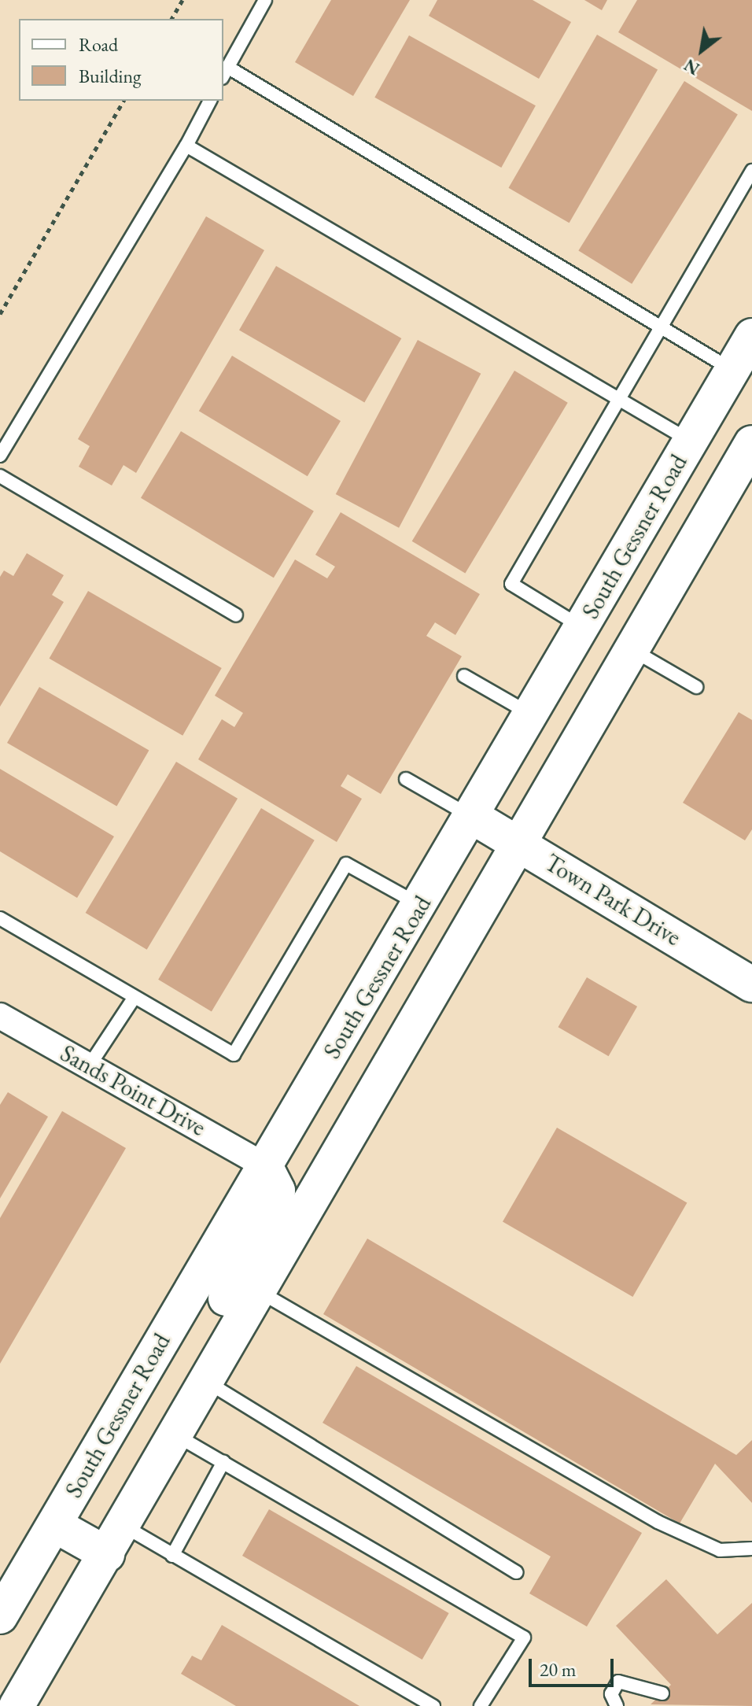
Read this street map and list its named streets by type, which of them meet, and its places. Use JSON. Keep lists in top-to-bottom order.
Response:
{
  "streets": {
    "main road": ["South Gessner Road", "Town Park Drive"],
    "street": ["Sands Point Drive"]
  },
  "crossings": [
    ["South Gessner Road", "Town Park Drive"],
    ["South Gessner Road", "Sands Point Drive"]
  ],
  "legend": ["Road", "Building"],
  "scale_bar": "20 m",
  "north": "bottom left"
}
